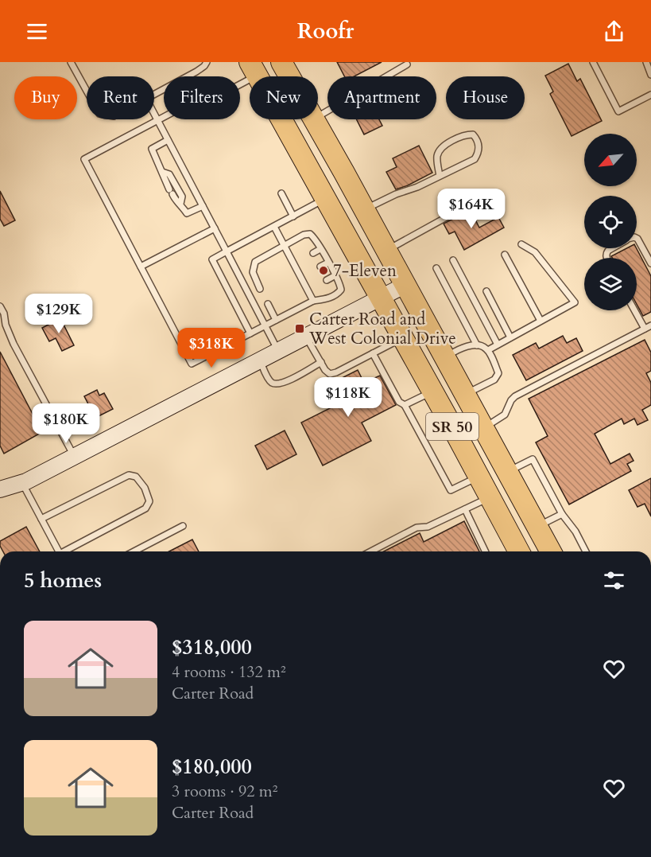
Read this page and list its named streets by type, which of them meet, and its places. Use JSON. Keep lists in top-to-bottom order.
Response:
{
  "streets": {
    "highway": ["SR 50"]
  },
  "places": {
    "other": ["7-Eleven"],
    "transit": ["Carter Road and West Colonial Drive"]
  },
  "north": "bottom left",
  "page": {
    "header": "Roofr",
    "chip": [
      "Buy",
      "Rent",
      "Filters",
      "New",
      "Apartment",
      "House"
    ],
    "price": [
      "$164K",
      "$129K",
      "$318K",
      "$118K",
      "$180K"
    ],
    "heading": "5 homes",
    "list": [
      {
        "name": "$318,000",
        "note": "4 rooms · 132 m² · Carter Road"
      },
      {
        "name": "$180,000",
        "note": "3 rooms · 92 m² · Carter Road"
      }
    ]
  }
}
